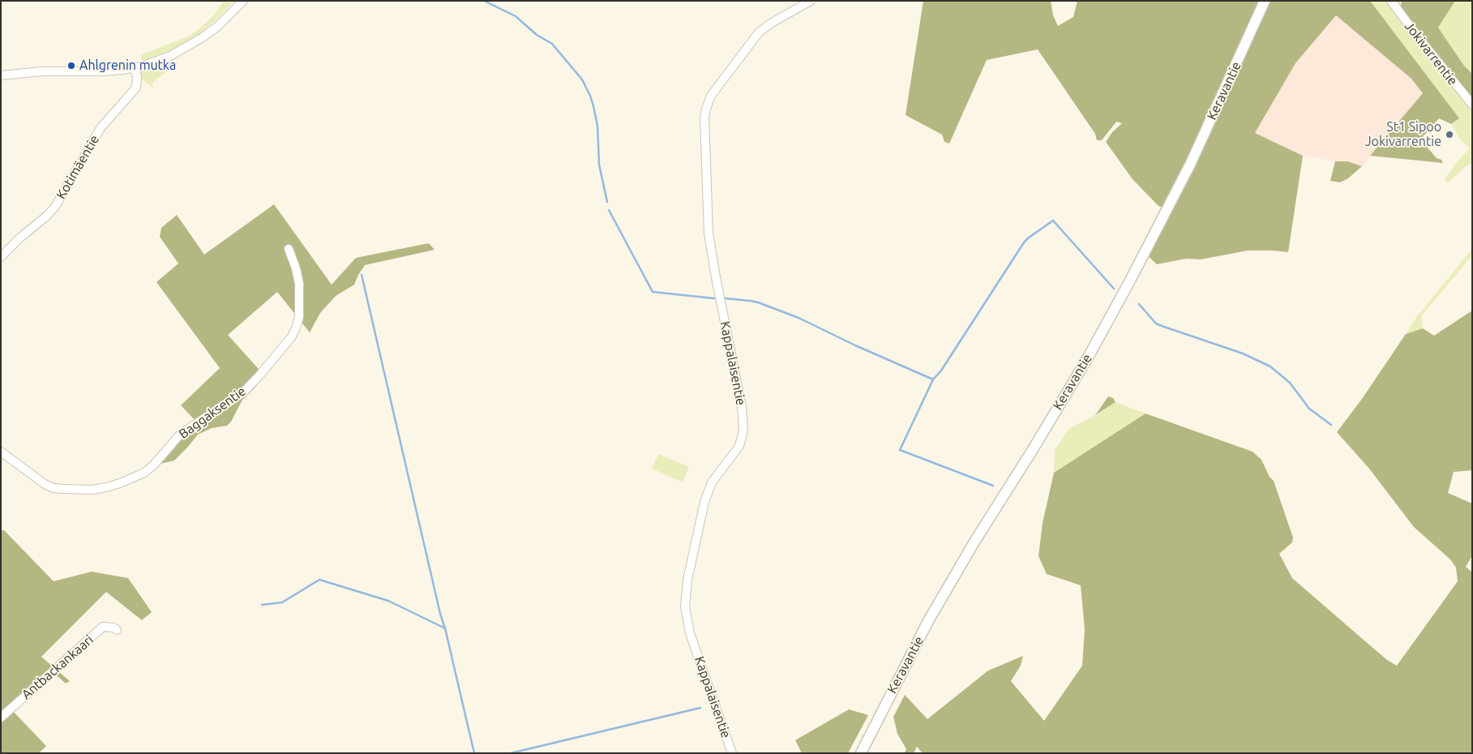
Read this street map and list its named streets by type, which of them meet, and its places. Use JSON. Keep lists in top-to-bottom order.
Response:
{
  "streets": {
    "main road": ["Keravantie"],
    "street": [
      "Jokivarrentie",
      "Kotimäentie",
      "Kappalaisentie",
      "Baggaksentie",
      "Antbackankaari"
    ]
  },
  "places": ["Ahlgrenin mutka", "St1 Sipoo Jokivarrentie"]
}
